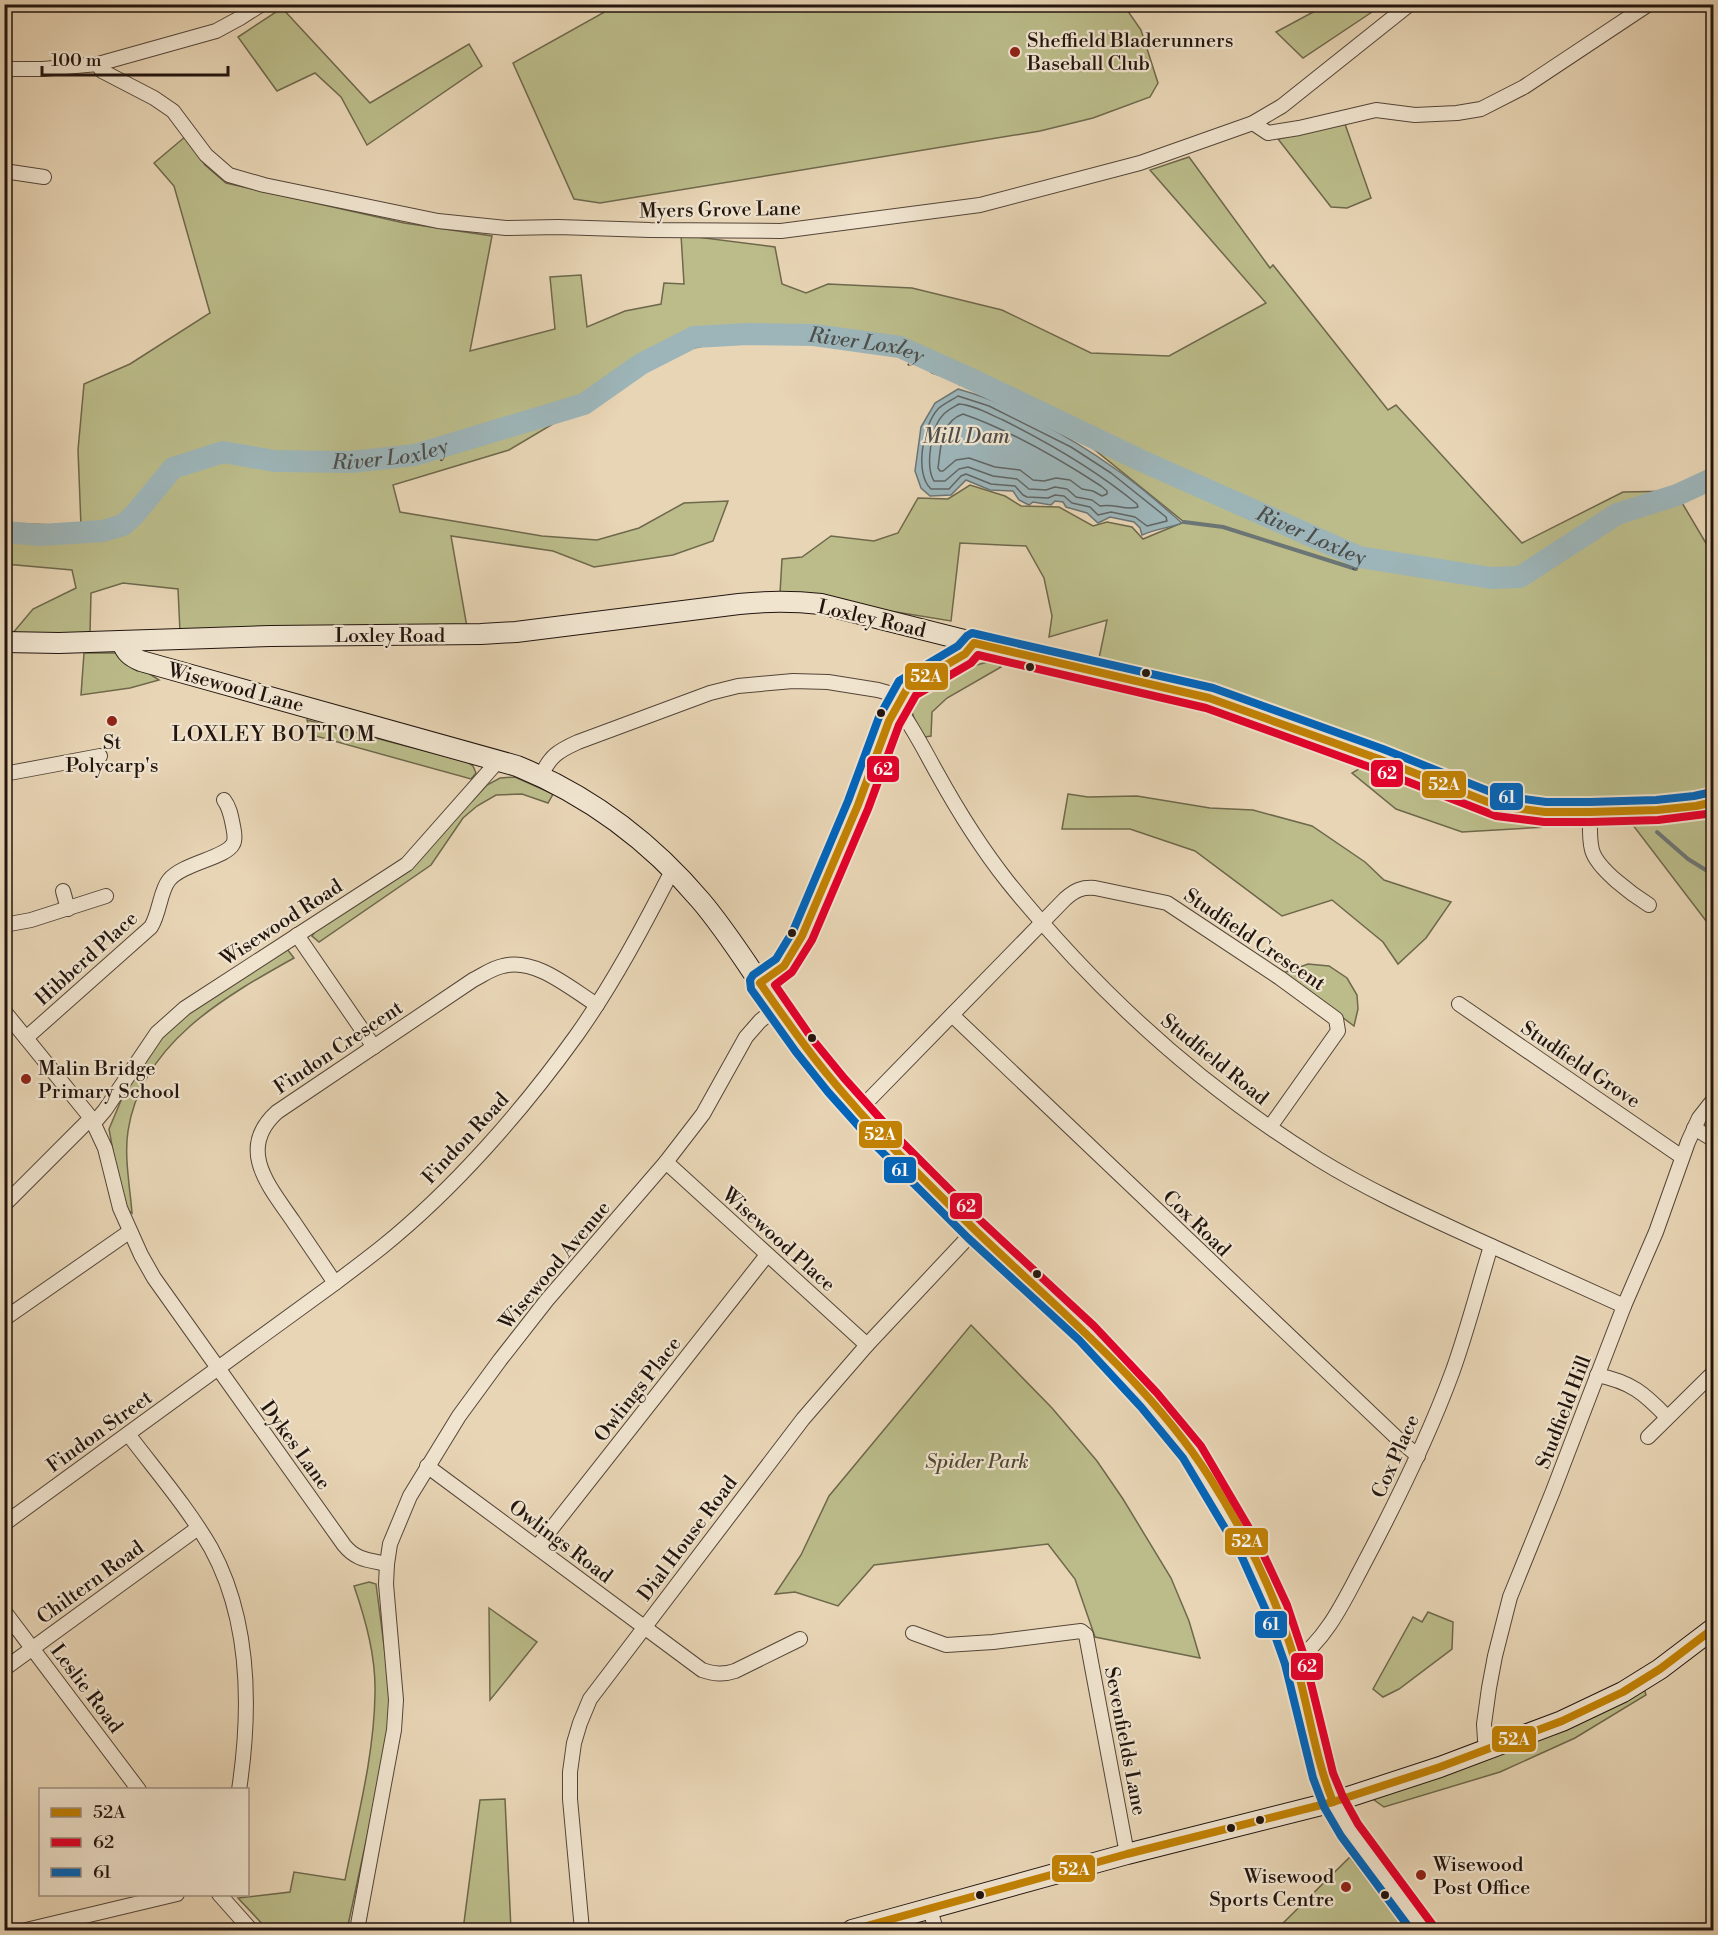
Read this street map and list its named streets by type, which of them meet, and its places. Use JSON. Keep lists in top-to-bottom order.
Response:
{
  "streets": {
    "street": [
      "Myers Grove Lane",
      "Loxley Road",
      "Wisewood Lane",
      "Wisewood Road",
      "Studfield Crescent",
      "Hibberd Place",
      "Findon Crescent",
      "Studfield Road",
      "Studfield Grove",
      "Findon Road",
      "Cox Road",
      "Wisewood Place",
      "Wisewood Avenue",
      "Owlings Place",
      "Studfield Hill",
      "Findon Street",
      "Dykes Lane",
      "Cox Place",
      "Dial House Road",
      "Owlings Road",
      "Chiltern Road",
      "Leslie Road",
      "Sevenfields Lane"
    ]
  },
  "crossings": [
    ["Loxley Road", "Wisewood Lane"],
    ["Wisewood Lane", "Wisewood Road"],
    ["Wisewood Lane", "Studfield Crescent"],
    ["Wisewood Lane", "Findon Road"],
    ["Wisewood Lane", "Wisewood Avenue"],
    ["Wisewood Lane", "Cox Place"],
    ["Wisewood Lane", "Dial House Road"],
    ["Wisewood Road", "Dykes Lane"],
    ["Studfield Crescent", "Studfield Road"],
    ["Studfield Crescent", "Cox Road"],
    ["Hibberd Place", "Dykes Lane"],
    ["Findon Crescent", "Findon Road"],
    ["Studfield Road", "Studfield Hill"],
    ["Studfield Road", "Cox Place"],
    ["Studfield Grove", "Studfield Hill"],
    ["Findon Road", "Findon Street"],
    ["Findon Road", "Dykes Lane"],
    ["Cox Road", "Cox Place"],
    ["Wisewood Place", "Wisewood Avenue"],
    ["Wisewood Place", "Owlings Place"],
    ["Wisewood Place", "Dial House Road"],
    ["Wisewood Avenue", "Dykes Lane"],
    ["Wisewood Avenue", "Owlings Road"],
    ["Owlings Place", "Owlings Road"],
    ["Findon Street", "Dykes Lane"],
    ["Dial House Road", "Owlings Road"],
    ["Chiltern Road", "Leslie Road"]
  ],
  "districts": ["LOXLEY BOTTOM"],
  "water": ["River Loxley", "Mill Dam"],
  "parks": ["Spider Park"],
  "places": [
    "Sheffield Bladerunners Baseball Club",
    "St Polycarp's",
    "Malin Bridge Primary School",
    "Wisewood Post Office",
    "Wisewood Sports Centre"
  ],
  "lines": ["transit line 61", "transit line 52A", "transit line 62"],
  "legend": ["52A", "62", "61"],
  "scale_bar": "100 m"
}
